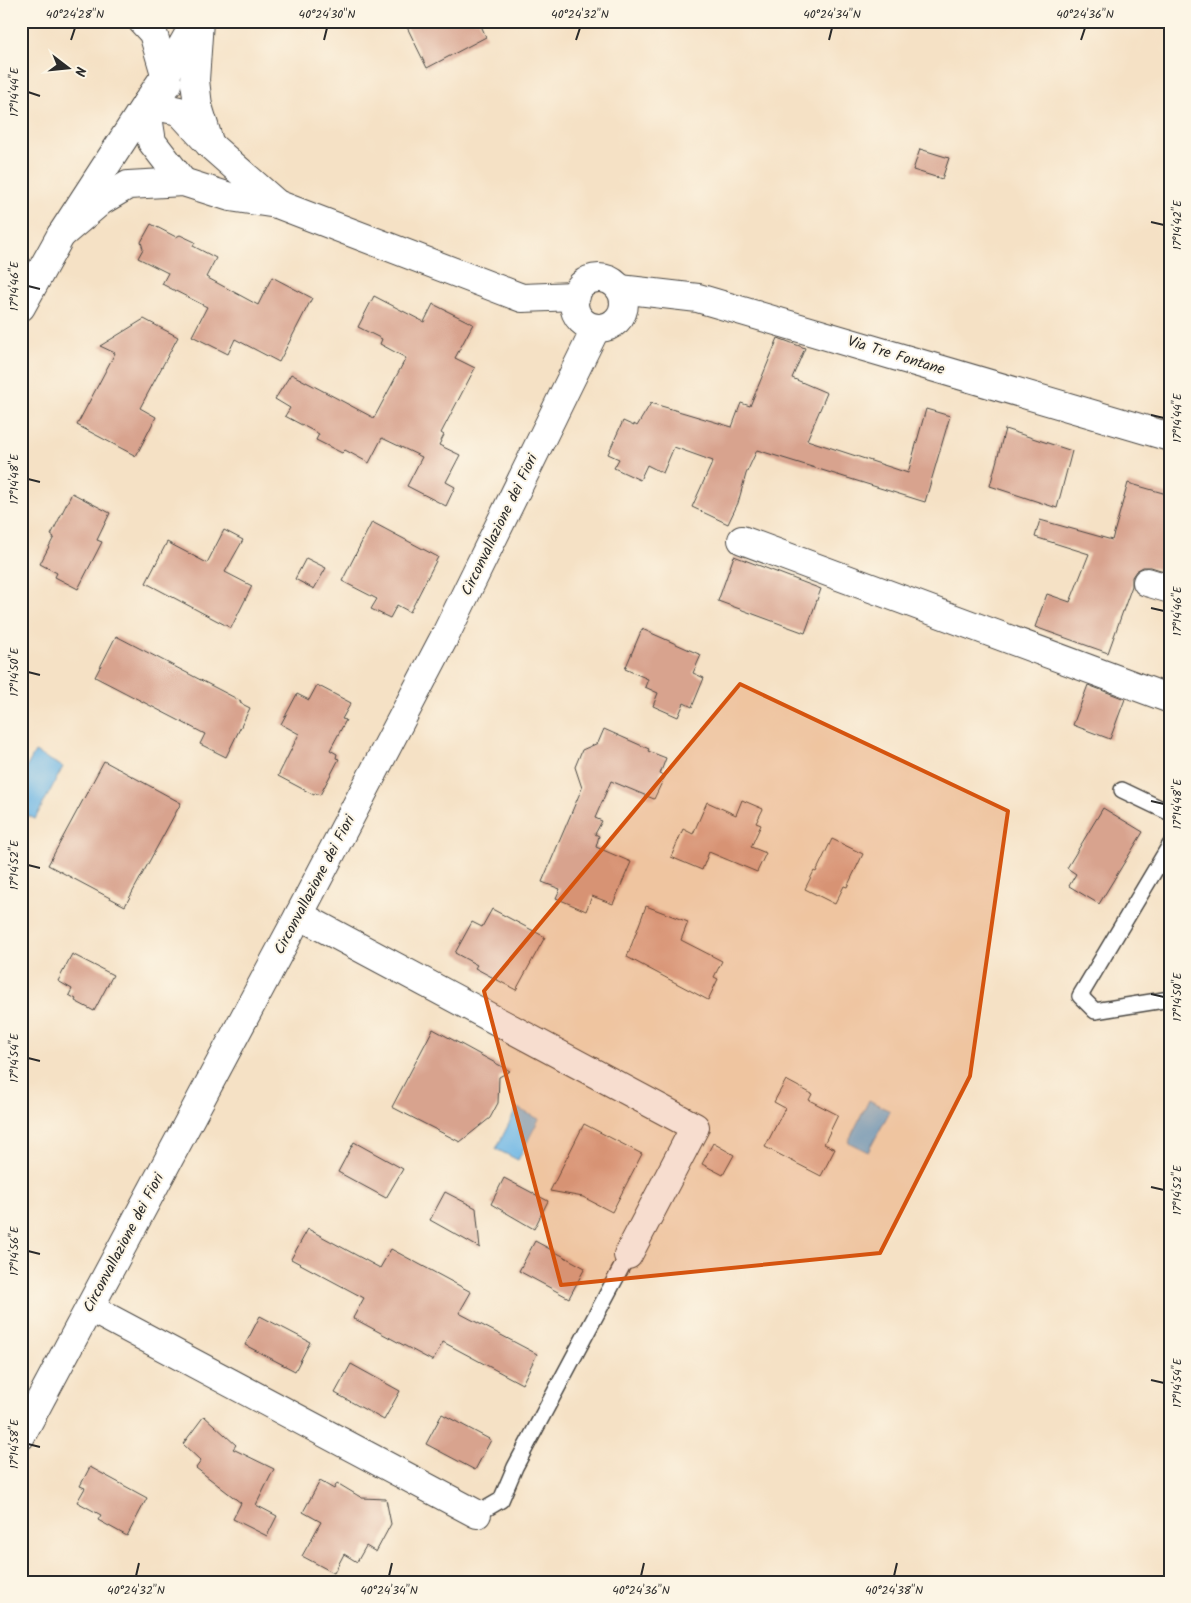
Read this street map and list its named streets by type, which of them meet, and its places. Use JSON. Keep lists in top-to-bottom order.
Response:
{
  "streets": {
    "street": ["Via Tre Fontane", "Circonvallazione dei Fiori"]
  },
  "crossings": [
    ["Via Tre Fontane", "Circonvallazione dei Fiori"]
  ],
  "north": "right",
  "coordinates": [
    "40°24'28\"N",
    "40°24'30\"N",
    "40°24'32\"N",
    "40°24'34\"N",
    "40°24'36\"N",
    "17°14'44\"E",
    "17°14'42\"E",
    "17°14'46\"E",
    "17°14'48\"E",
    "17°14'50\"E",
    "17°14'52\"E",
    "17°14'54\"E",
    "17°14'56\"E",
    "17°14'58\"E",
    "40°24'38\"N"
  ]
}
